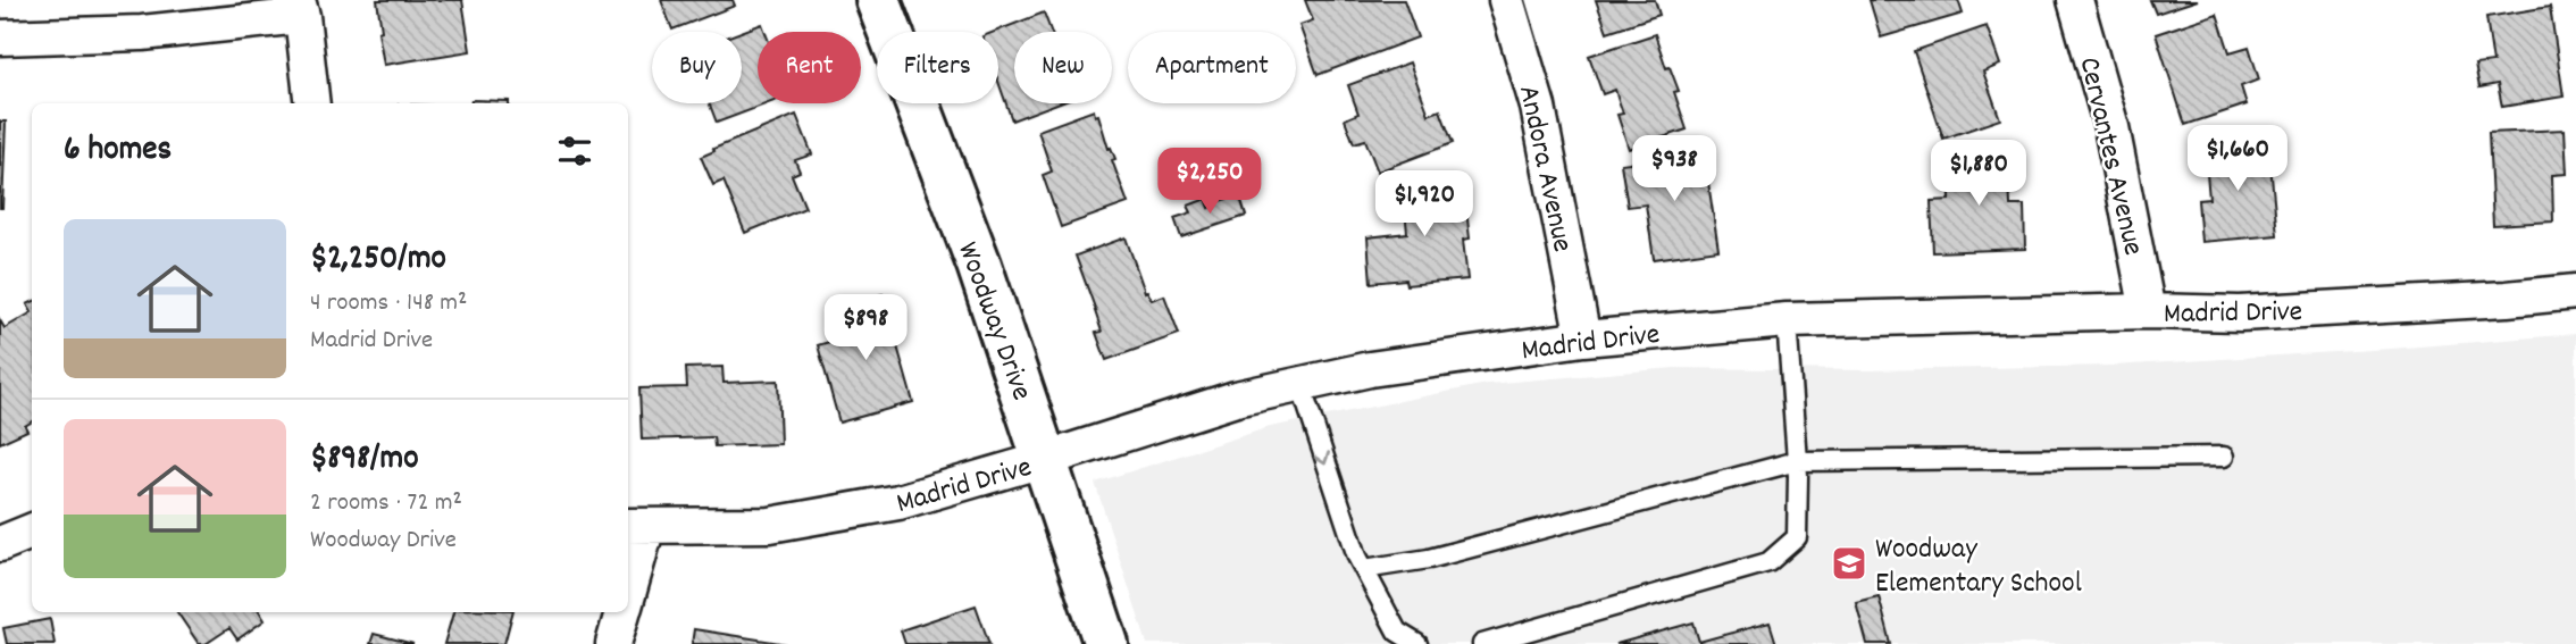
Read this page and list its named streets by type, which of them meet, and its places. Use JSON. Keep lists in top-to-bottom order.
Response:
{
  "streets": {
    "street": [
      "Cervantes Avenue",
      "Andora Avenue",
      "Madrid Drive",
      "Woodway Drive"
    ]
  },
  "crossings": [
    ["Cervantes Avenue", "Madrid Drive"],
    ["Andora Avenue", "Madrid Drive"],
    ["Madrid Drive", "Woodway Drive"]
  ],
  "places": {
    "school or university": ["Woodway Elementary School"]
  },
  "page": {
    "chip": [
      "Buy",
      "Rent",
      "Filters",
      "New",
      "Apartment"
    ],
    "heading": "6 homes",
    "price": [
      "$1,660",
      "$938",
      "$1,880",
      "$2,250",
      "$1,920",
      "$898"
    ],
    "list": [
      {
        "name": "$2,250/mo",
        "note": "4 rooms · 148 m² · Madrid Drive"
      },
      {
        "name": "$898/mo",
        "note": "2 rooms · 72 m² · Woodway Drive"
      }
    ]
  }
}
